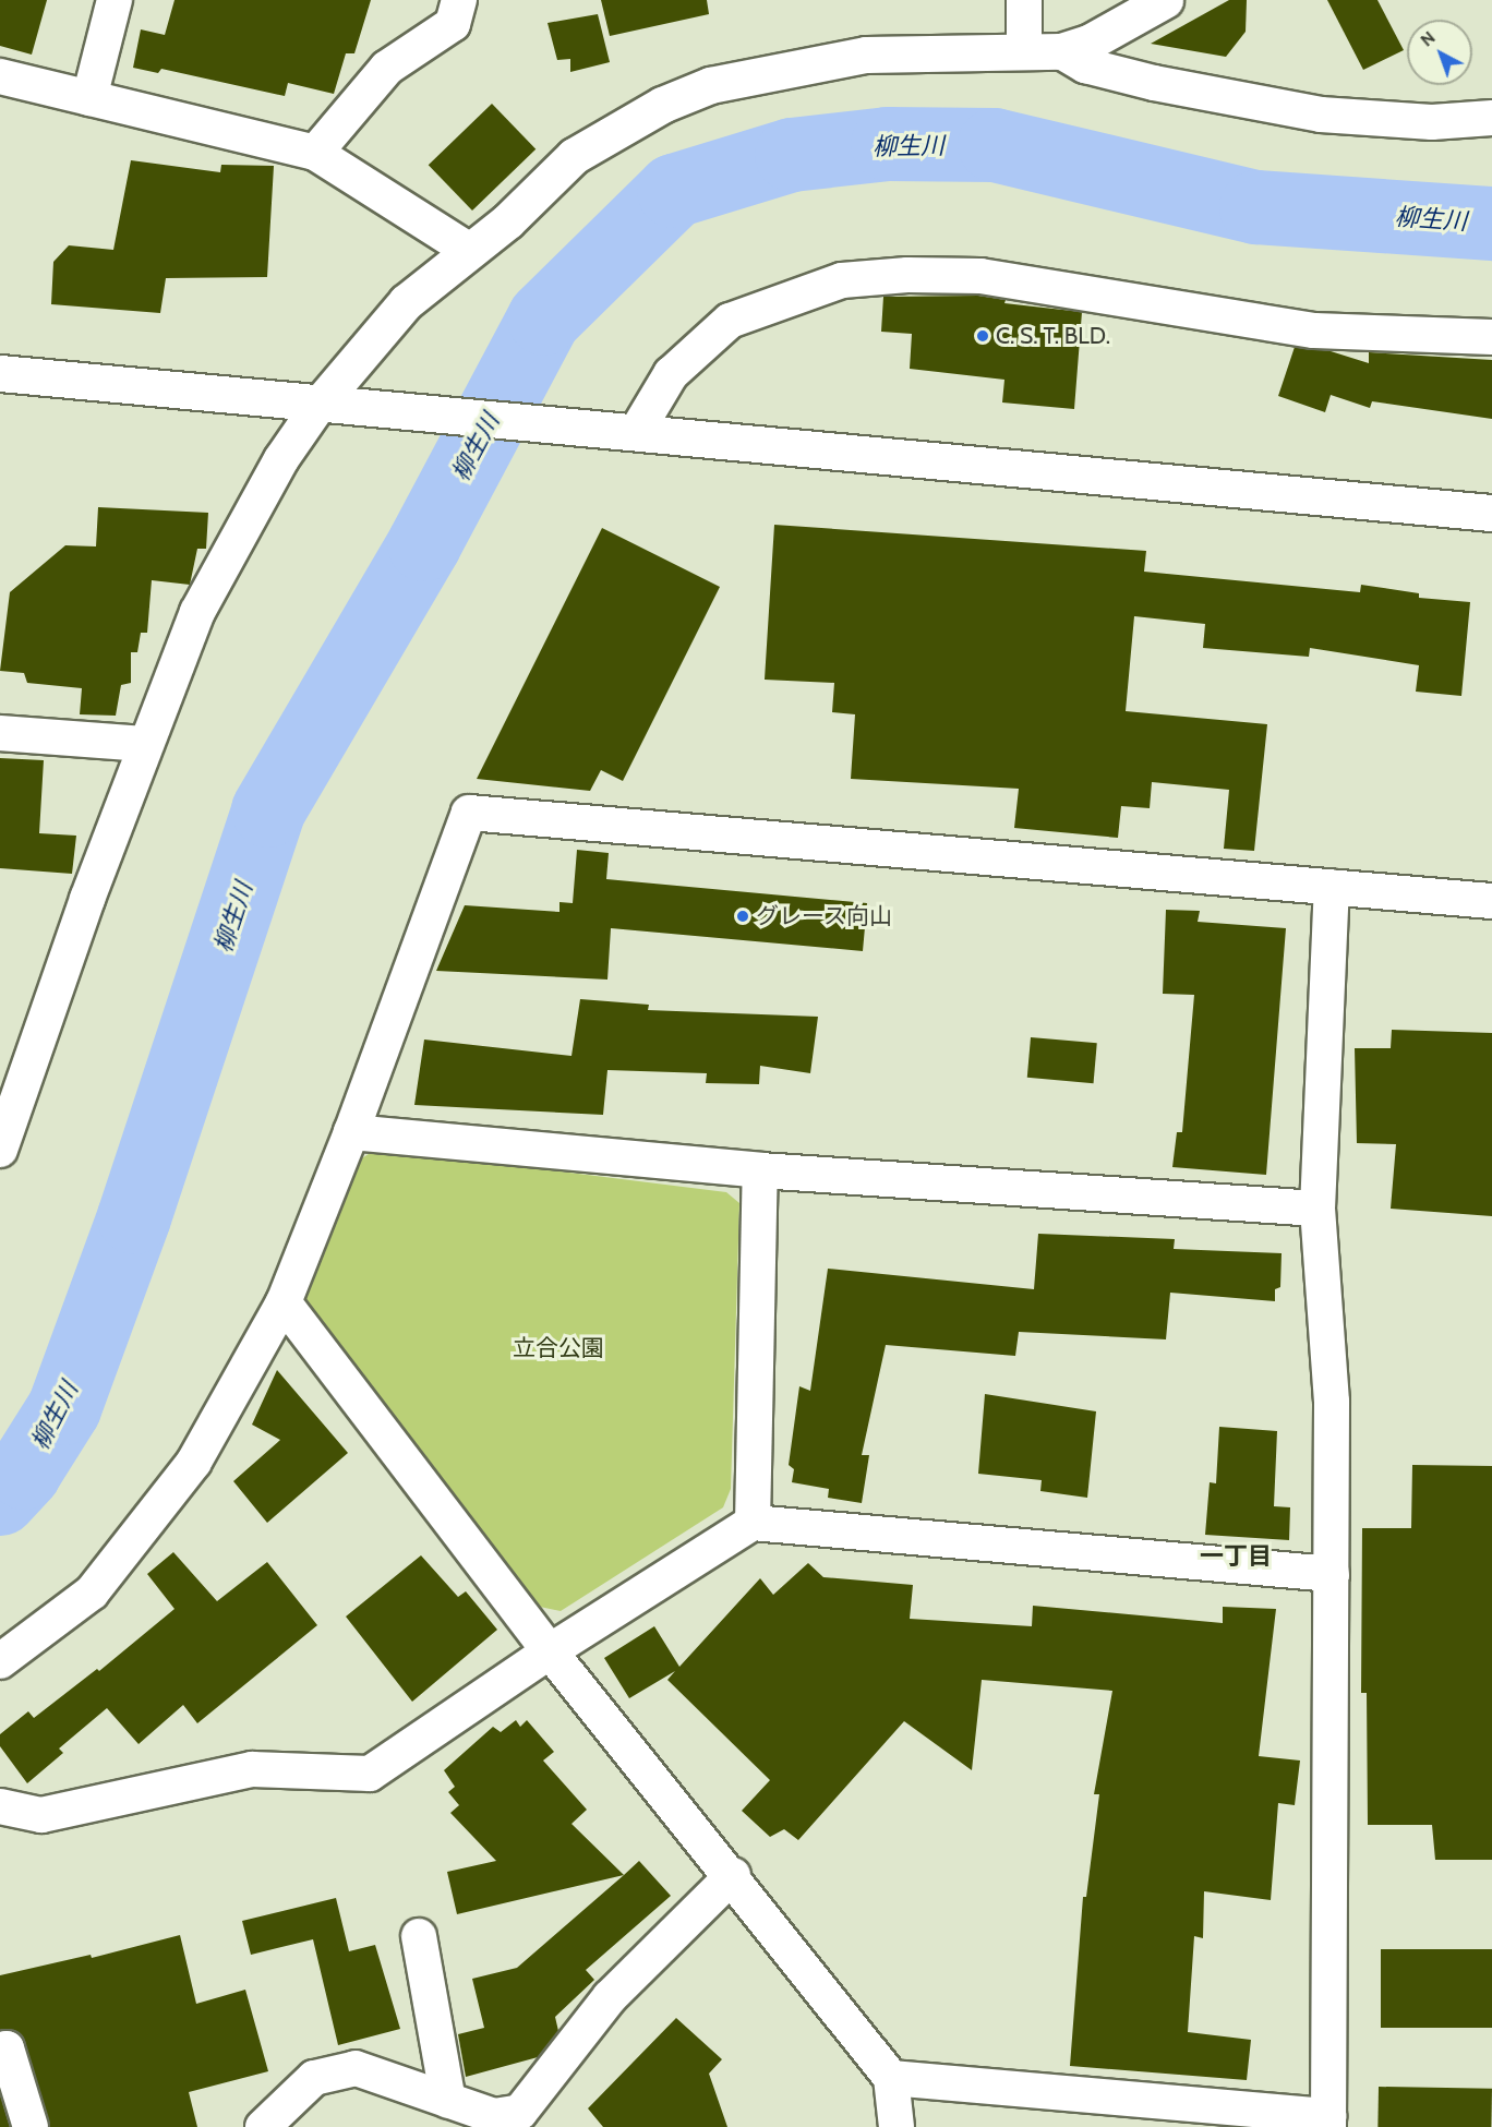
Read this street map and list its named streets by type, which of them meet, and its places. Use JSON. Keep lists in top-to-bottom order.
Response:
{
  "districts": ["一丁目"],
  "water": ["柳生川"],
  "parks": ["立合公園"],
  "places": ["C. S. T. BLD.", "グレース向山"],
  "north": "top left"
}
